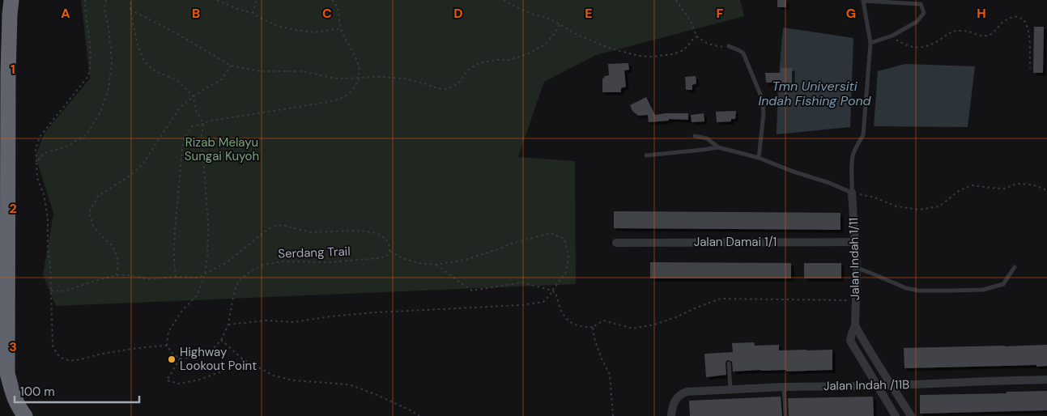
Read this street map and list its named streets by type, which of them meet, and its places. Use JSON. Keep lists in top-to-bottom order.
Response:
{
  "streets": {
    "street": ["Jalan Damai 1/1", "Jalan Indah 1/11", "Jalan Indah /11B"],
    "path": ["Serdang Trail"]
  },
  "crossings": [
    ["Jalan Damai 1/1", "Jalan Indah 1/11"],
    ["Jalan Indah 1/11", "Jalan Indah /11B"]
  ],
  "water": ["Tmn Universiti Indah Fishing Pond"],
  "parks": ["Rizab Melayu Sungai Kuyoh"],
  "places": ["Highway Lookout Point"],
  "scale_bar": "100 m",
  "grid": {
    "columns": [
      "A",
      "B",
      "C",
      "D",
      "E",
      "F",
      "G",
      "H"
    ],
    "rows": ["1", "2", "3"]
  }
}
